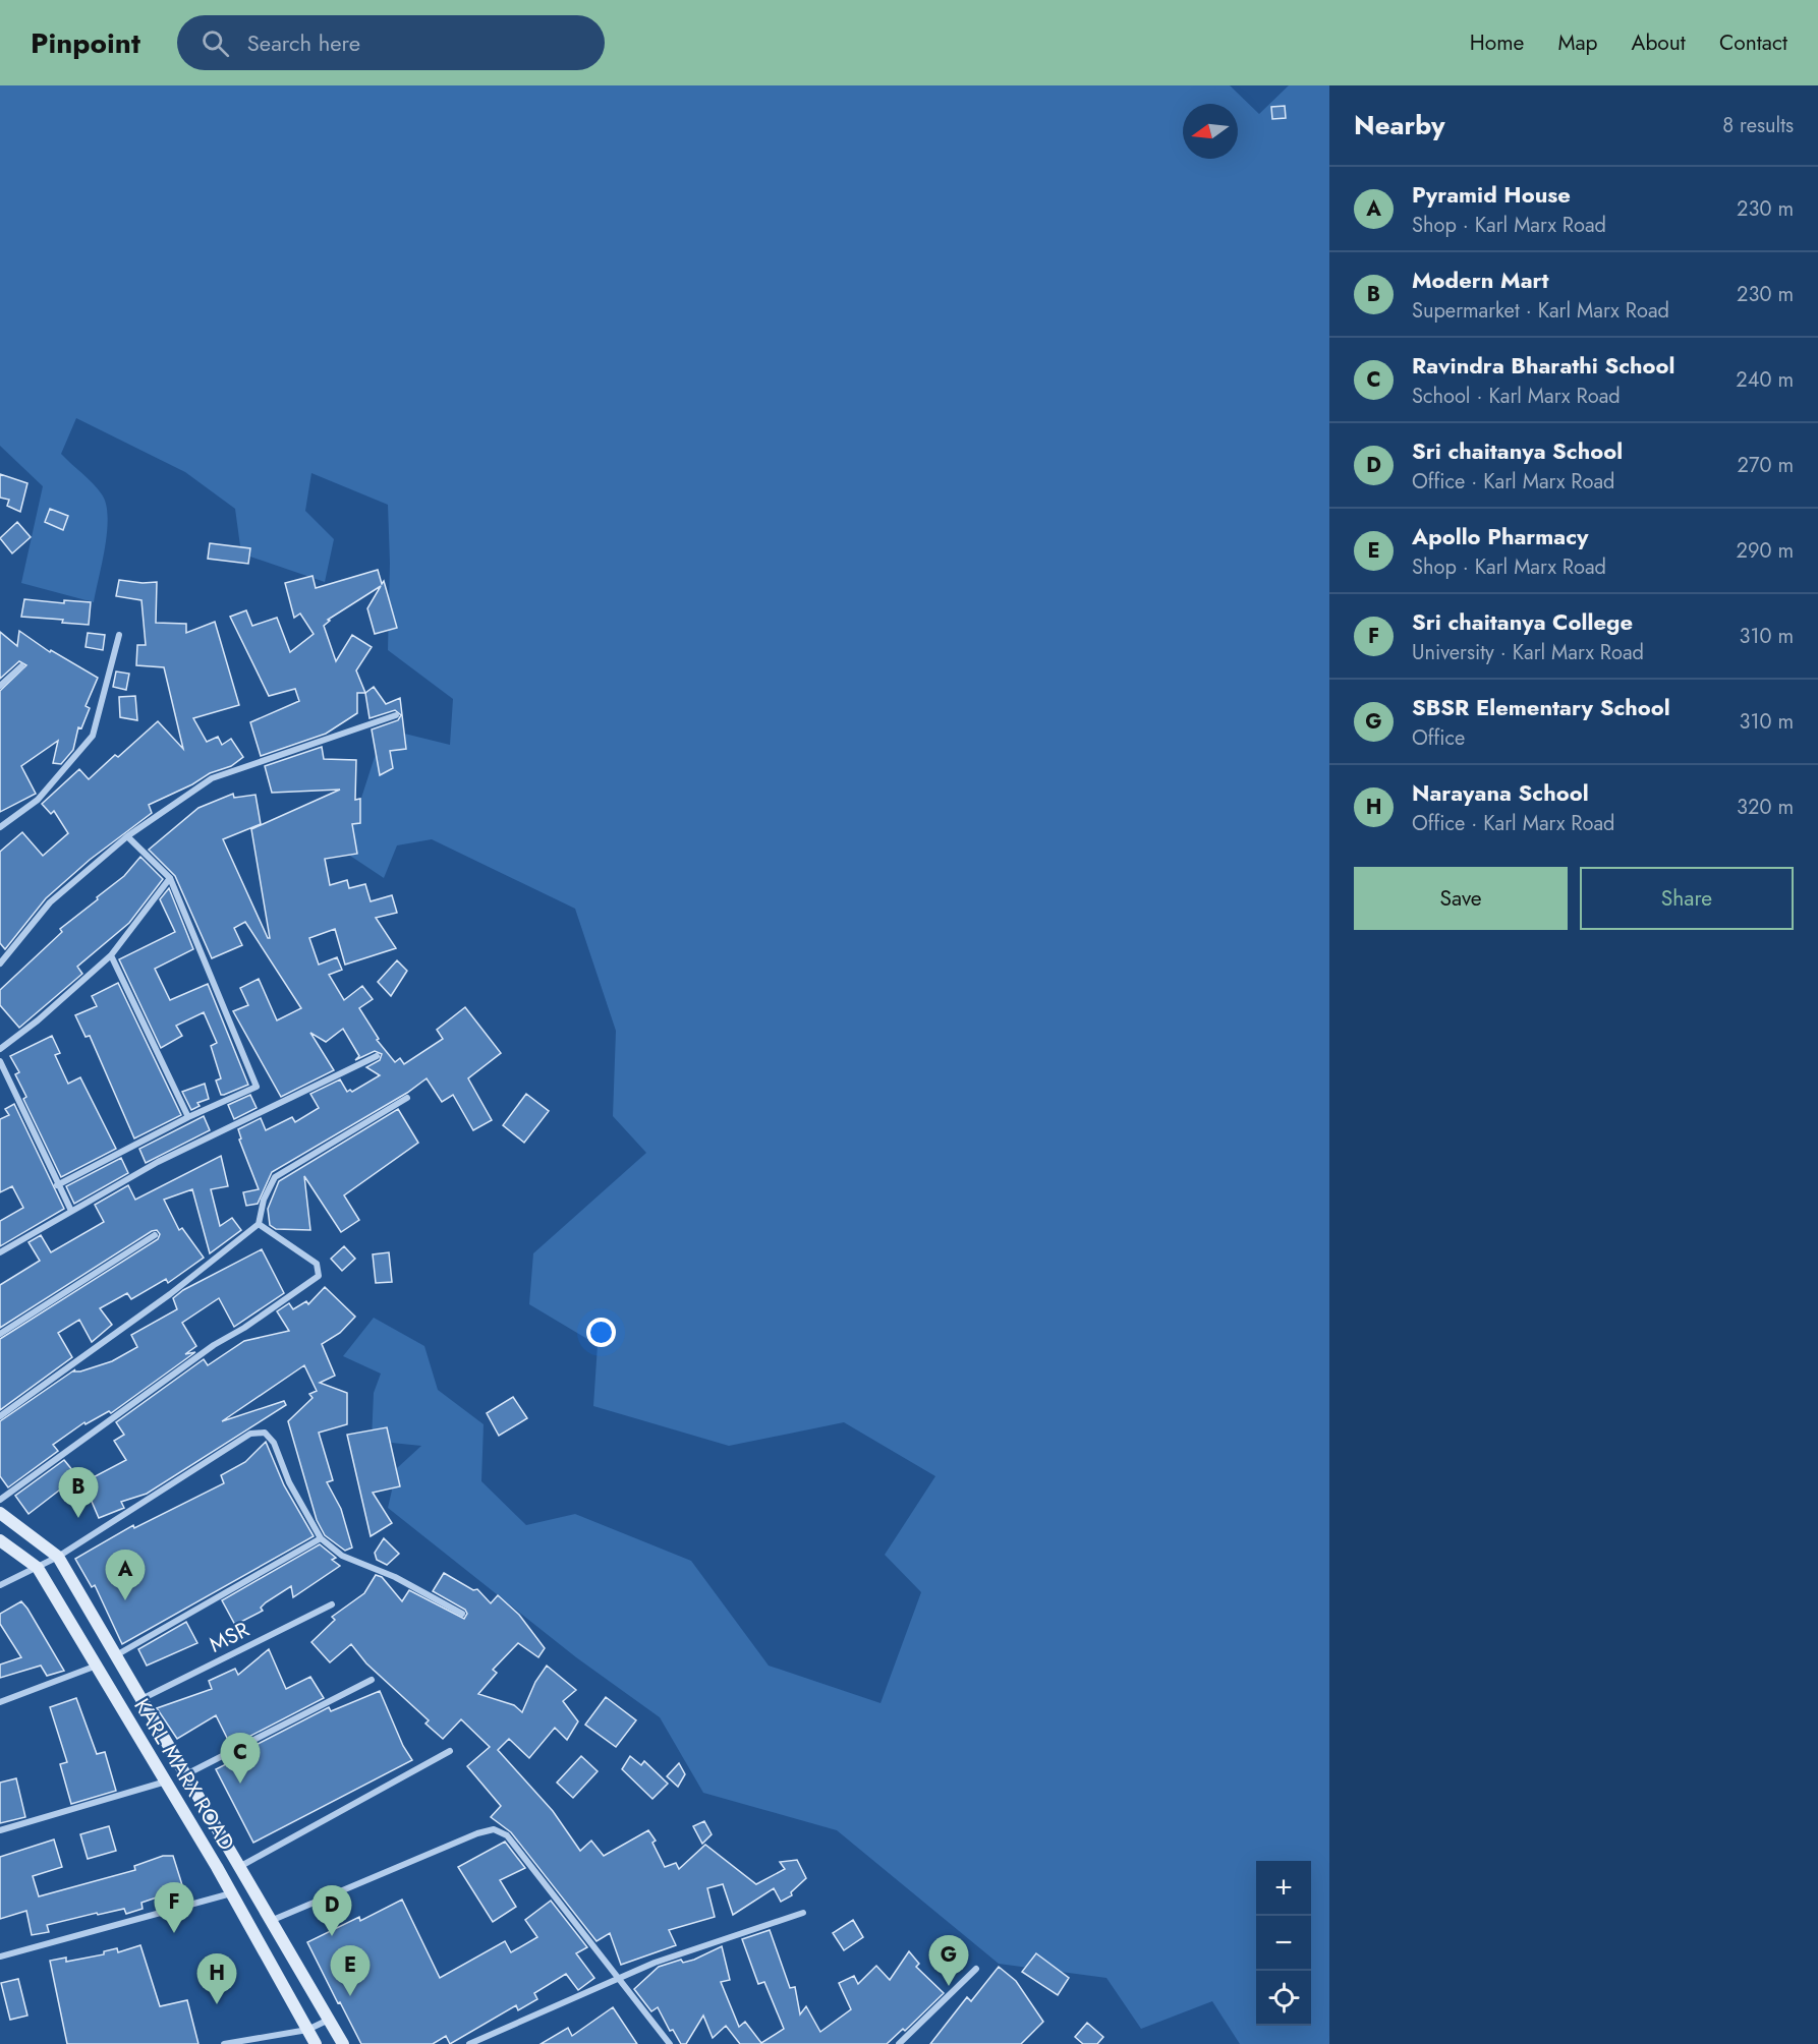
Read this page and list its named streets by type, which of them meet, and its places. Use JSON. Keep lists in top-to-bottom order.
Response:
{
  "streets": {
    "main road": ["KARL MARX ROAD"],
    "street": ["MSR"]
  },
  "crossings": [
    ["MSR", "KARL MARX ROAD"]
  ],
  "north": "left",
  "page": {
    "header": "Pinpoint",
    "search": "Search here",
    "nav": [
      "Home",
      "Map",
      "About",
      "Contact"
    ],
    "heading": ["Nearby", "8 results"],
    "list": [
      {
        "mark": "A",
        "name": "Pyramid House",
        "note": "Shop · Karl Marx Road",
        "value": "230 m"
      },
      {
        "mark": "B",
        "name": "Modern Mart",
        "note": "Supermarket · Karl Marx Road",
        "value": "230 m"
      },
      {
        "mark": "C",
        "name": "Ravindra Bharathi School",
        "note": "School · Karl Marx Road",
        "value": "240 m"
      },
      {
        "mark": "D",
        "name": "Sri chaitanya School",
        "note": "Office · Karl Marx Road",
        "value": "270 m"
      },
      {
        "mark": "E",
        "name": "Apollo Pharmacy",
        "note": "Shop · Karl Marx Road",
        "value": "290 m"
      },
      {
        "mark": "F",
        "name": "Sri chaitanya College",
        "note": "University · Karl Marx Road",
        "value": "310 m"
      },
      {
        "mark": "G",
        "name": "SBSR Elementary School",
        "note": "Office",
        "value": "310 m"
      },
      {
        "mark": "H",
        "name": "Narayana School",
        "note": "Office · Karl Marx Road",
        "value": "320 m"
      }
    ],
    "buttons": ["Save", "Share"],
    "pins": [
      "B",
      "A",
      "C",
      "F",
      "D",
      "G",
      "E",
      "H"
    ],
    "map_buttons": ["+", "−"]
  }
}
